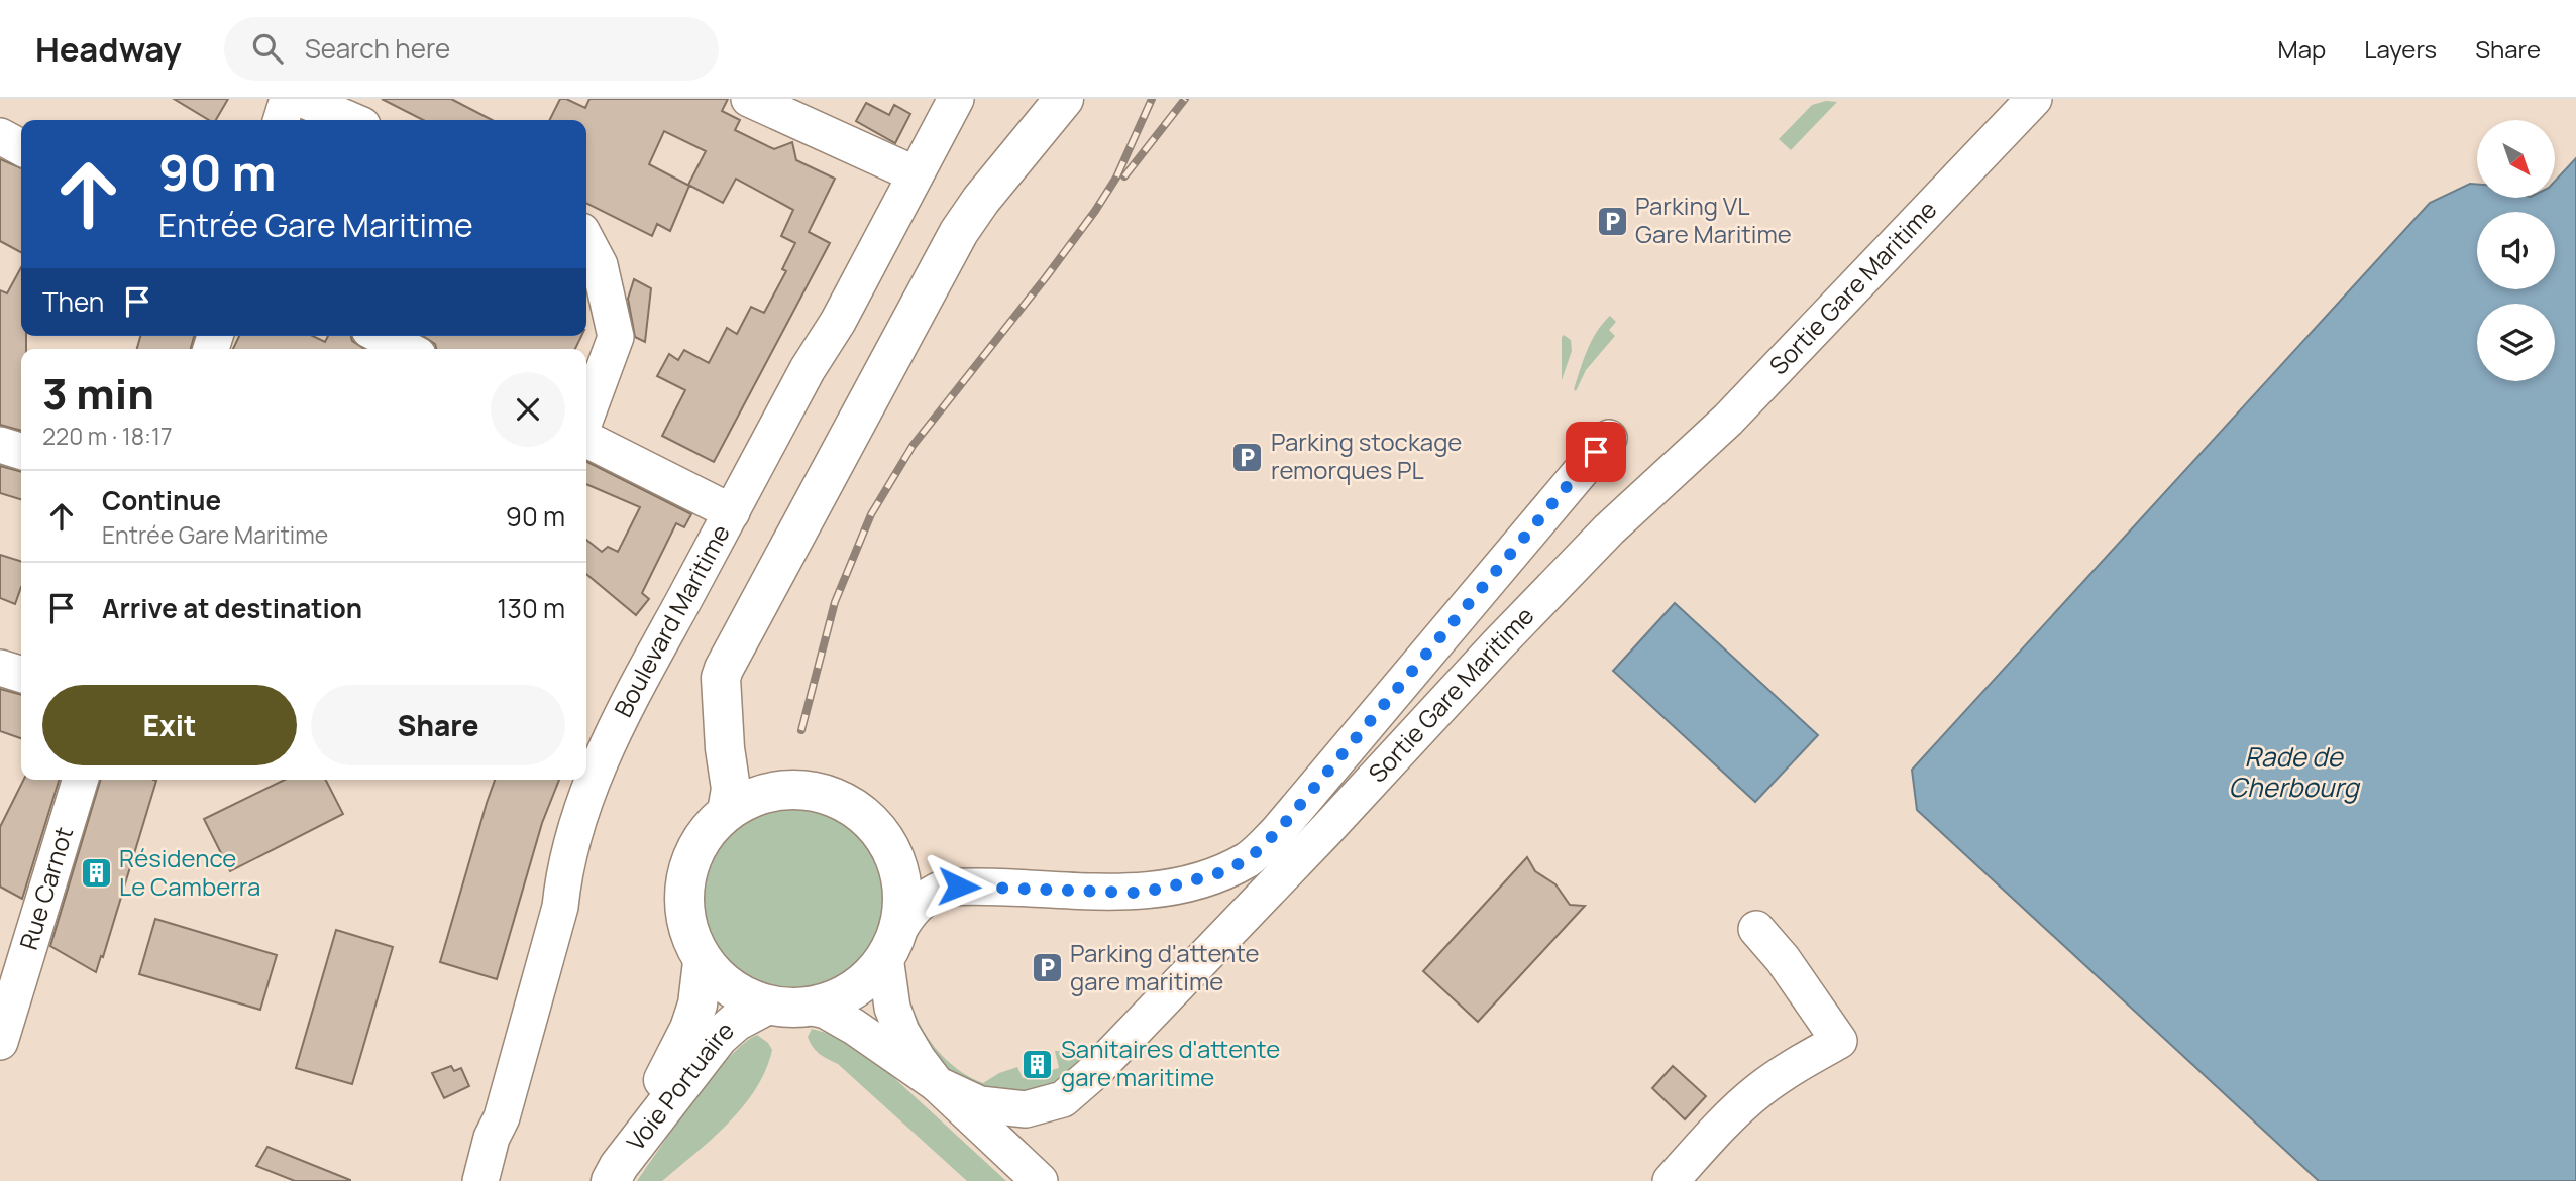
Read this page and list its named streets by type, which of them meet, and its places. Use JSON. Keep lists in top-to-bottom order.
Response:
{
  "streets": {
    "main road": ["Voie Portuaire"],
    "street": ["Sortie Gare Maritime", "Boulevard Maritime", "Rue Carnot"]
  },
  "crossings": [
    ["Sortie Gare Maritime", "Voie Portuaire"]
  ],
  "water": ["Rade de Cherbourg"],
  "places": {
    "parking": ["Parking VL Gare Maritime", "Parking stockage remorques PL", "Parking d'attente gare maritime"],
    "building": ["Résidence Le Camberra", "Sanitaires d'attente gare maritime"]
  },
  "north": "bottom right",
  "page": {
    "header": "Headway",
    "search": "Search here",
    "nav": ["Map", "Layers", "Share"],
    "turn": ["90 m", "Entrée Gare Maritime"],
    "then": "Then",
    "heading": ["3 min", "220 m · 18:17"],
    "list": [
      {
        "name": "Continue",
        "note": "Entrée Gare Maritime",
        "value": "90 m"
      },
      {
        "name": "Arrive at destination",
        "value": "130 m"
      }
    ],
    "buttons": ["Exit", "Share"]
  }
}
